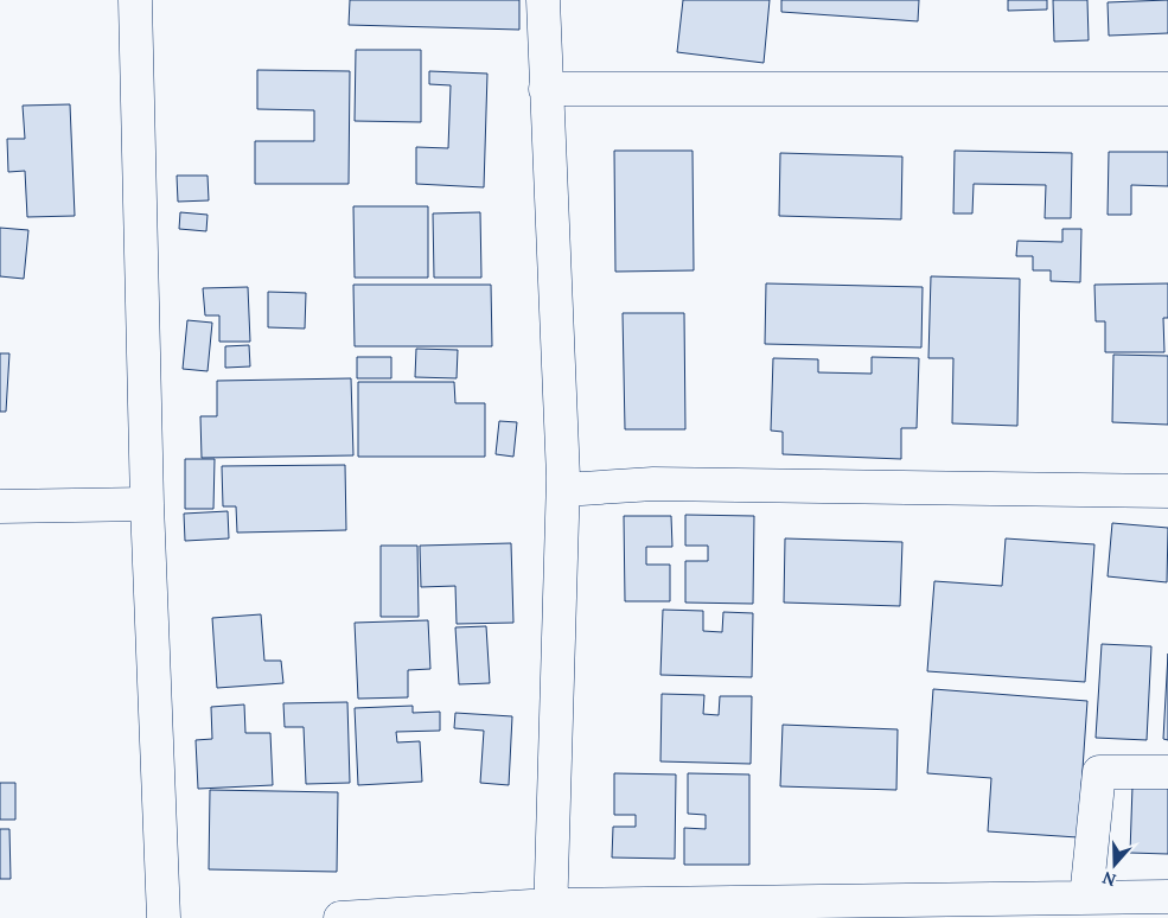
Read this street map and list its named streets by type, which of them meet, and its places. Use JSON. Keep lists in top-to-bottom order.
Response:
{
  "north": "bottom"
}
